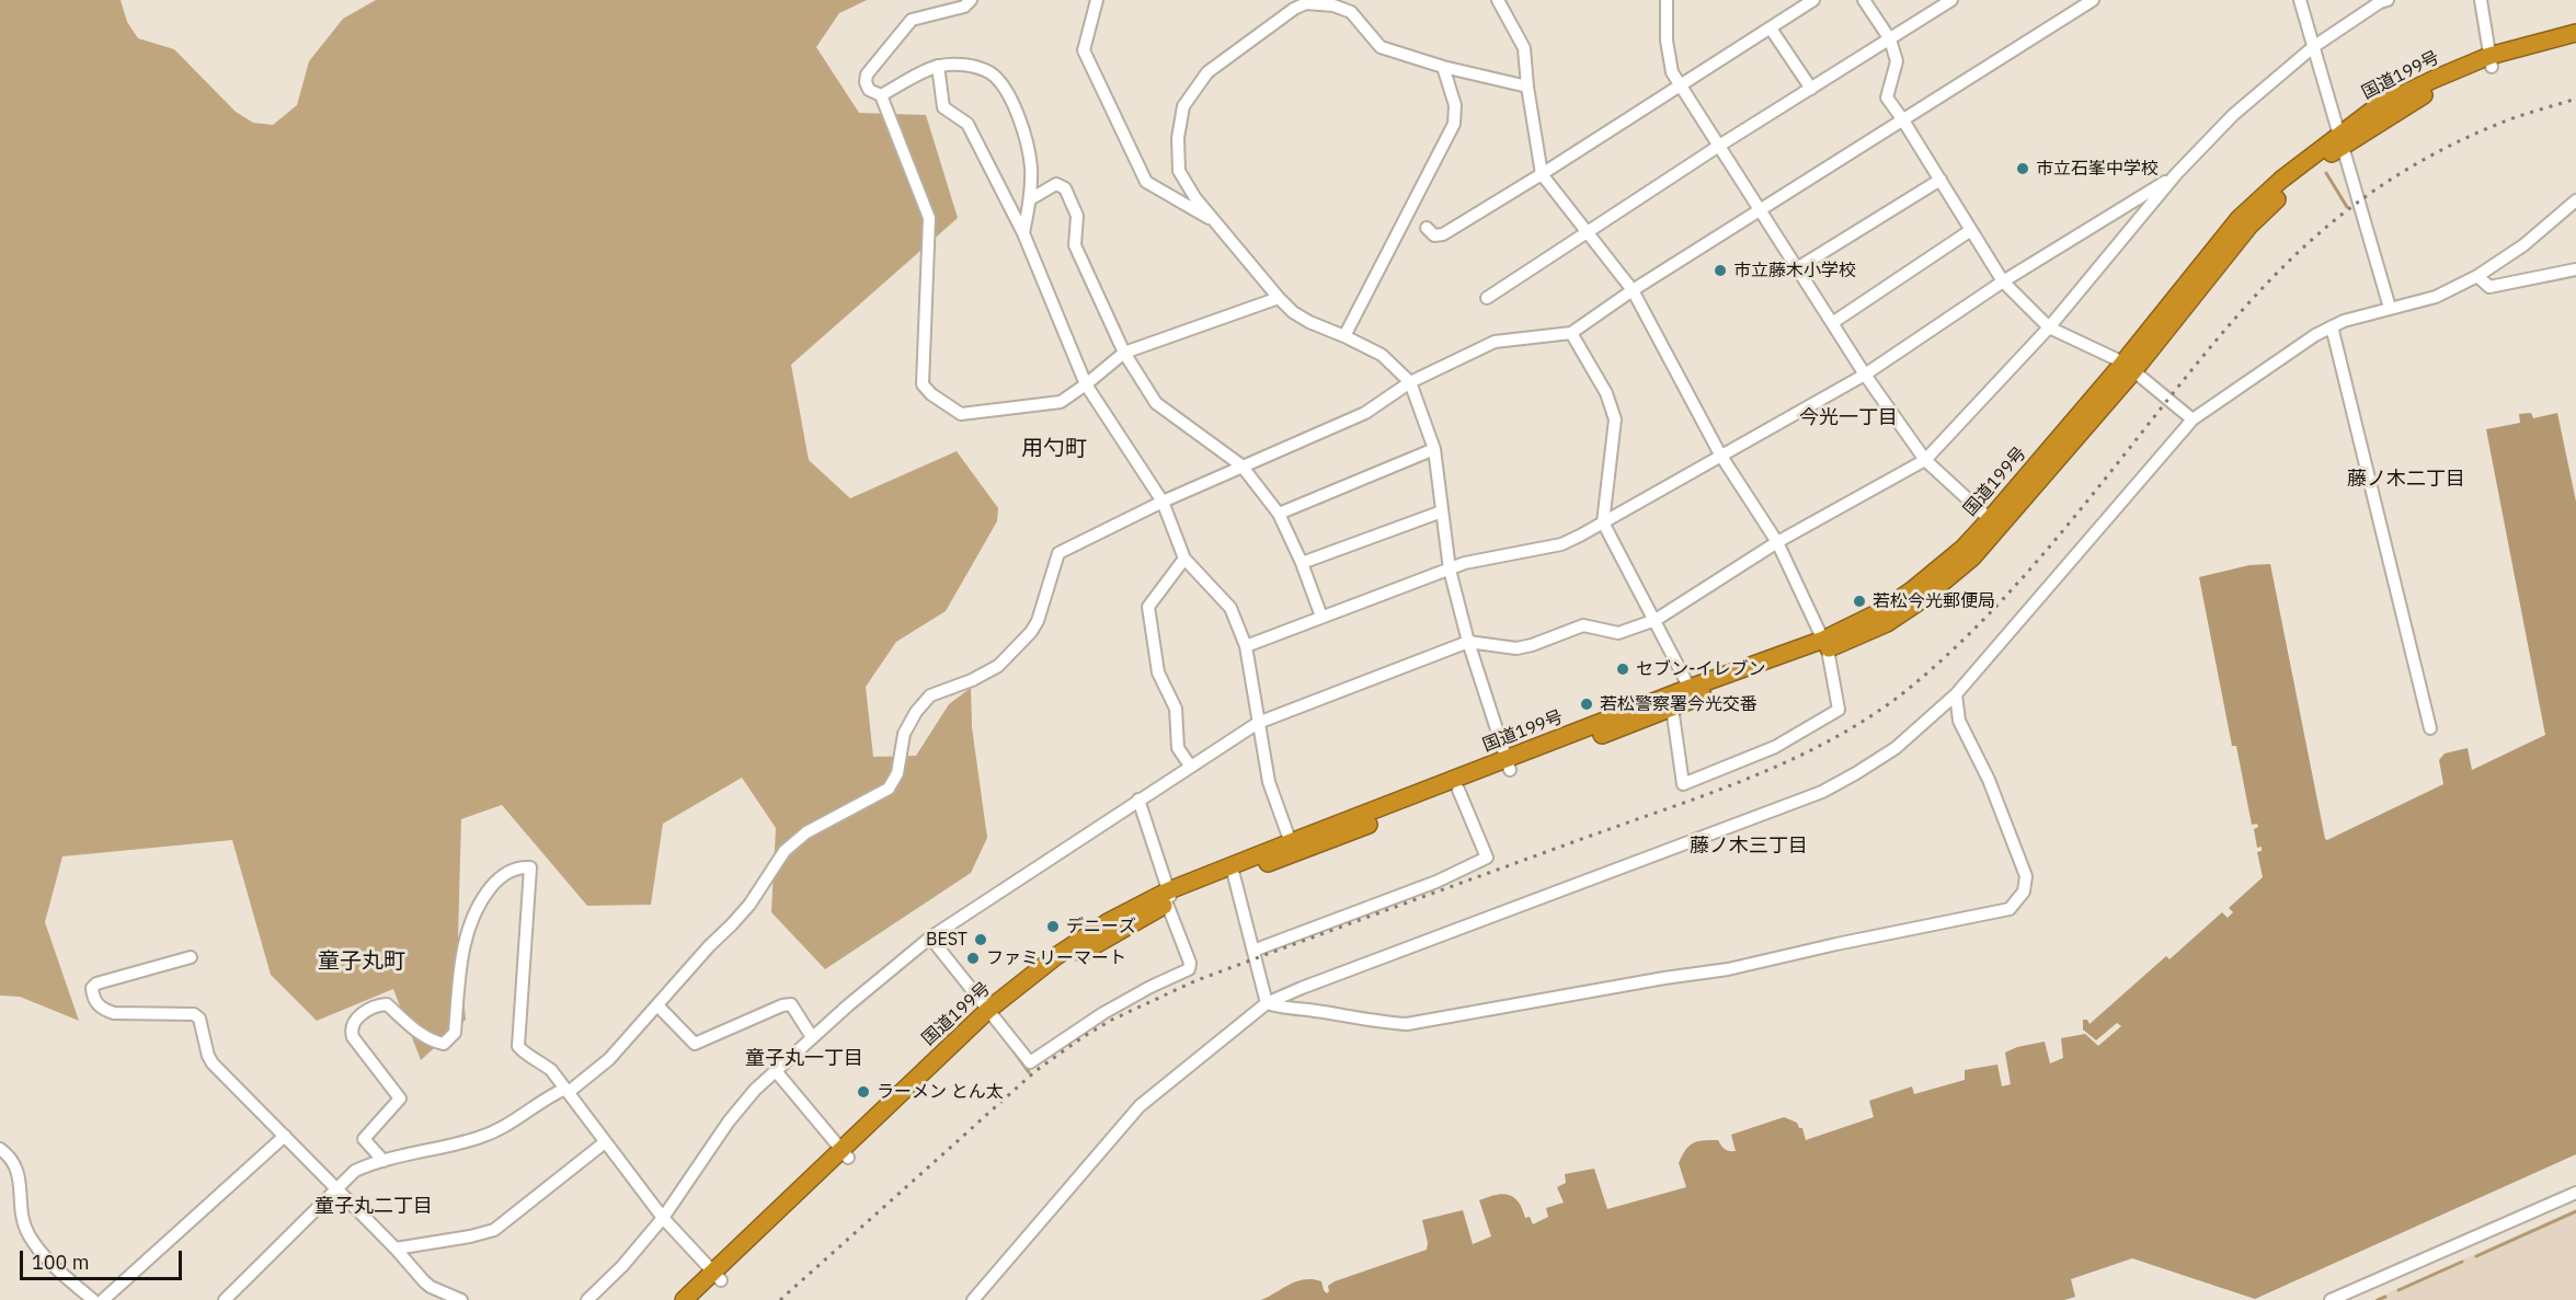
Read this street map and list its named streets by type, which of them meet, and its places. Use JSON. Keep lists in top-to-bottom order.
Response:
{
  "streets": {
    "highway": ["国道199号"]
  },
  "districts": [
    "今光一丁目",
    "用勺町",
    "藤ノ木二丁目",
    "藤ノ木三丁目",
    "童子丸町",
    "童子丸一丁目",
    "童子丸二丁目"
  ],
  "places": [
    "市立石峯中学校",
    "市立藤木小学校",
    "若松今光郵便局",
    "セブン-イレブン",
    "若松警察署今光交番",
    "デニーズ",
    "BEST",
    "ファミリーマート",
    "ラーメン とん太"
  ],
  "scale_bar": "100 m"
}
